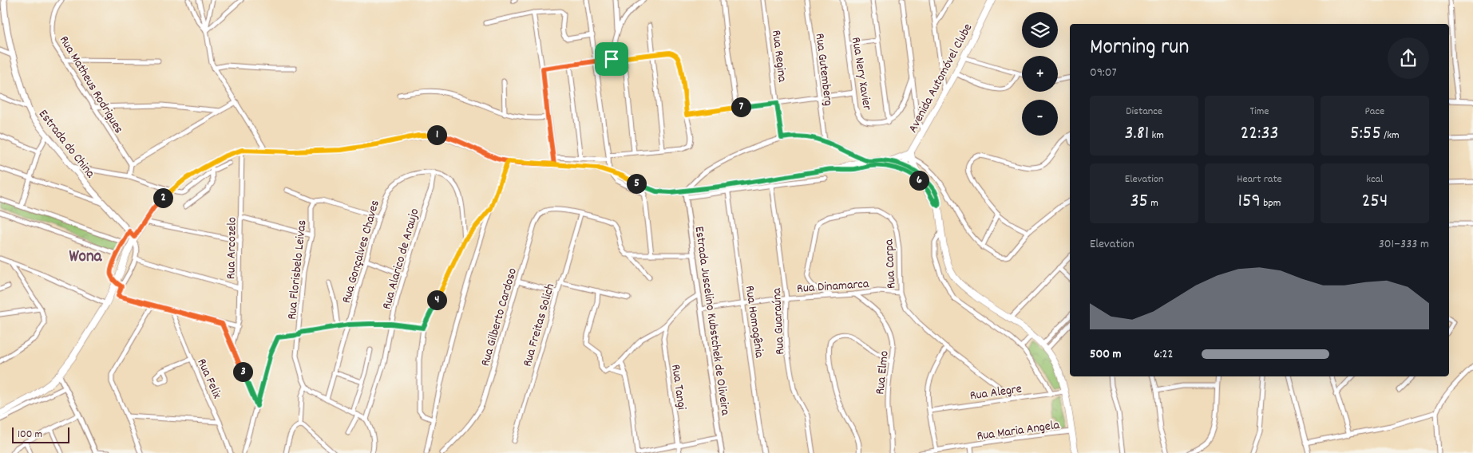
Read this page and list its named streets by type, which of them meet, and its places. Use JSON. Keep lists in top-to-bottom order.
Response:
{
  "streets": {
    "main road": ["Avenida Automóvel Clube", "Estrada do China"],
    "street": [
      "Rua Regina",
      "Rua Gutemberg",
      "Rua Nery Xavier",
      "Rua Matheus Rodrigues",
      "Rua Arcozelo",
      "Rua Gonçalves Chaves",
      "Rua Alarico de Araujo",
      "Rua Carpa",
      "Rua Florisbelo Leivas",
      "Rua Dinamarca",
      "Rua Gilberto Cardoso",
      "Estrada Juscelino Kubstchek de Oliveira",
      "Rua Homogênia",
      "Rua Guaraúna",
      "Rua Freitas Solich",
      "Rua Elmo",
      "Rua Felix",
      "Rua Tangi",
      "Rua Alegre",
      "Rua Maria Angela"
    ]
  },
  "crossings": [
    ["Rua Gonçalves Chaves", "Rua Alarico de Araujo"],
    ["Rua Carpa", "Rua Dinamarca"],
    ["Rua Carpa", "Rua Elmo"],
    ["Rua Carpa", "Rua Alegre"],
    ["Rua Dinamarca", "Estrada Juscelino Kubstchek de Oliveira"],
    ["Rua Dinamarca", "Rua Homogênia"],
    ["Rua Dinamarca", "Rua Guaraúna"],
    ["Rua Dinamarca", "Rua Elmo"],
    ["Rua Gilberto Cardoso", "Rua Freitas Solich"]
  ],
  "districts": ["Wona"],
  "scale_bar": "100 m",
  "page": {
    "map_buttons": ["+", "−"],
    "heading": ["Morning run", "09:07"],
    "stats": [
      ["Distance", "3.81 km"],
      ["Time", "22:33"],
      ["Pace", "5:55 /km"],
      ["Elevation", "35 m"],
      ["Heart rate", "159 bpm"],
      ["kcal", "254"]
    ],
    "pins": [
      "7",
      "1",
      "6",
      "5",
      "2",
      "4",
      "3"
    ],
    "chart": ["Elevation", "301–333 m"],
    "list": [
      {
        "name": "500 m",
        "note": "6:22"
      }
    ],
    "scale": "100 m"
  }
}
